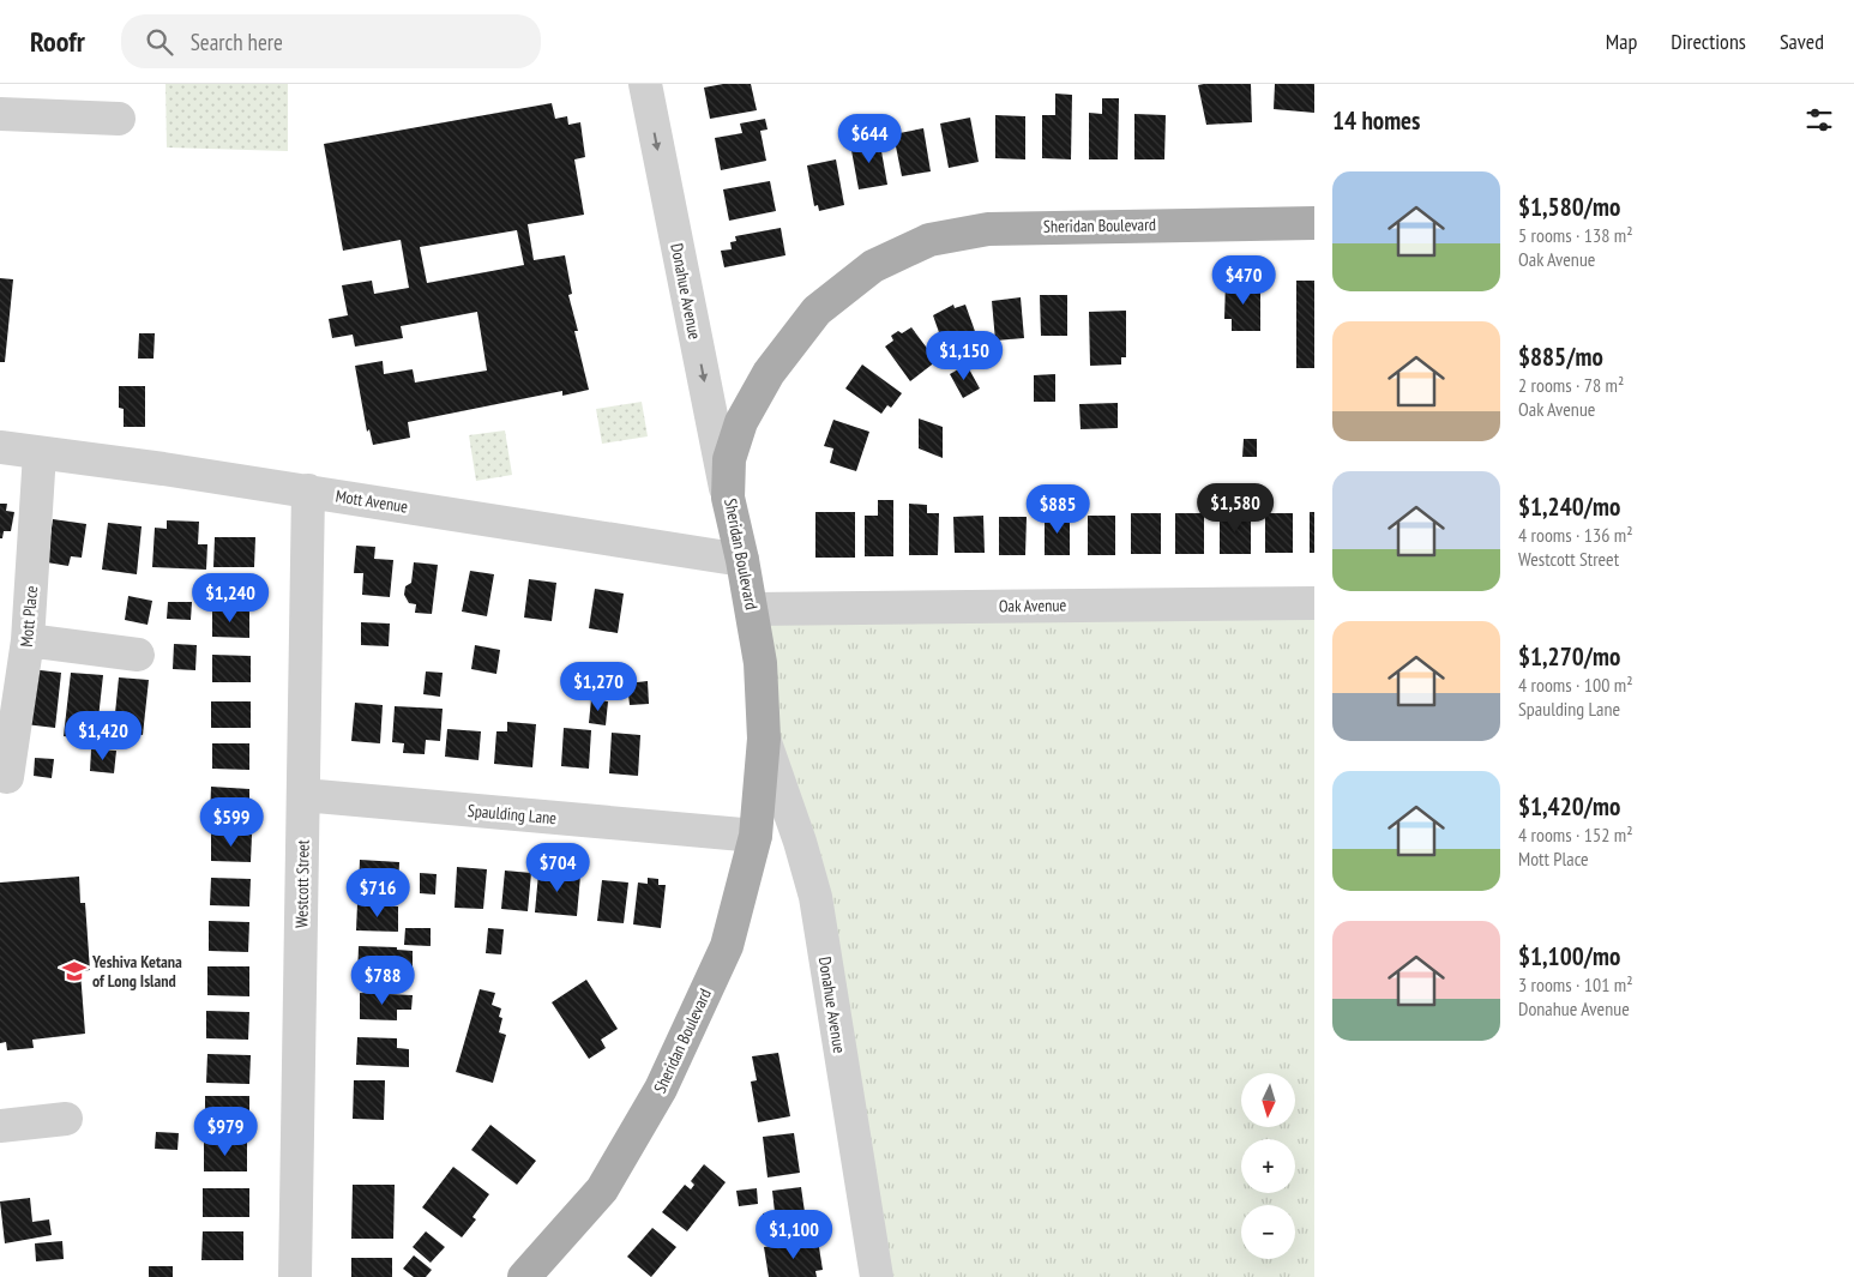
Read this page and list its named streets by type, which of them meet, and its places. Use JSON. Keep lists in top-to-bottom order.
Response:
{
  "streets": {
    "main road": ["Sheridan Boulevard"],
    "street": [
      "Donahue Avenue",
      "Mott Avenue",
      "Oak Avenue",
      "Mott Place",
      "Spaulding Lane",
      "Westcott Street"
    ]
  },
  "crossings": [
    ["Sheridan Boulevard", "Donahue Avenue"],
    ["Sheridan Boulevard", "Mott Avenue"],
    ["Sheridan Boulevard", "Oak Avenue"],
    ["Sheridan Boulevard", "Spaulding Lane"],
    ["Mott Avenue", "Mott Place"],
    ["Mott Avenue", "Westcott Street"],
    ["Spaulding Lane", "Westcott Street"]
  ],
  "one_way": ["Donahue Avenue"],
  "places": {
    "school or university": ["Yeshiva Ketana of Long Island"]
  },
  "north": "bottom",
  "page": {
    "header": "Roofr",
    "search": "Search here",
    "nav": ["Map", "Directions", "Saved"],
    "heading": "14 homes",
    "price": [
      "$644",
      "$470",
      "$1,150",
      "$1,580",
      "$885",
      "$1,240",
      "$1,270",
      "$1,420",
      "$599",
      "$704",
      "$716",
      "$788",
      "$979",
      "$1,100"
    ],
    "list": [
      {
        "name": "$1,580/mo",
        "note": "5 rooms · 138 m² · Oak Avenue"
      },
      {
        "name": "$885/mo",
        "note": "2 rooms · 78 m² · Oak Avenue"
      },
      {
        "name": "$1,240/mo",
        "note": "4 rooms · 136 m² · Westcott Street"
      },
      {
        "name": "$1,270/mo",
        "note": "4 rooms · 100 m² · Spaulding Lane"
      },
      {
        "name": "$1,420/mo",
        "note": "4 rooms · 152 m² · Mott Place"
      },
      {
        "name": "$1,100/mo",
        "note": "3 rooms · 101 m² · Donahue Avenue"
      }
    ],
    "map_buttons": ["+", "−"]
  }
}
